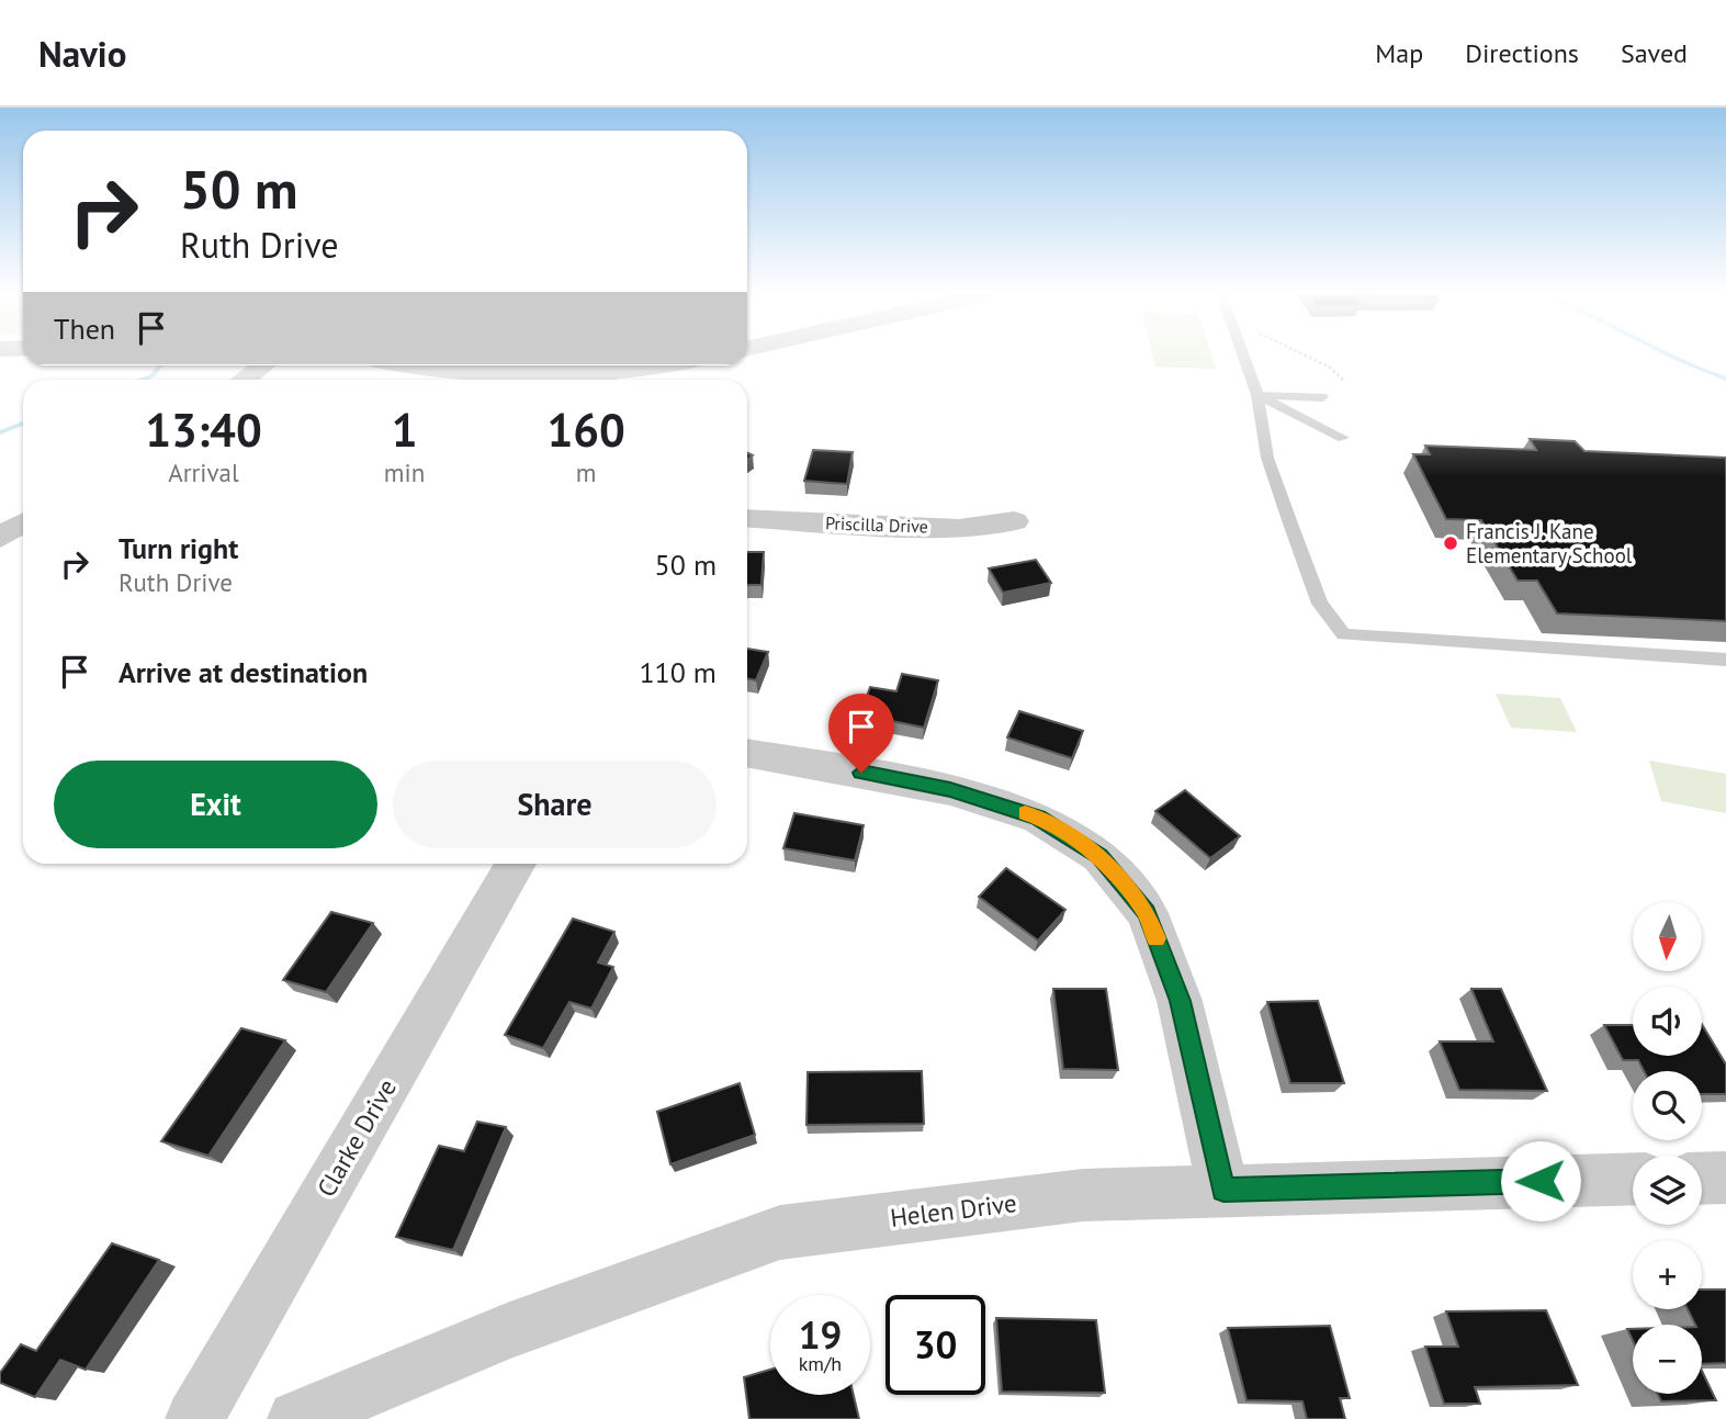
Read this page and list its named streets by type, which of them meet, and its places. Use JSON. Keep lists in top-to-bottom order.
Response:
{
  "streets": {
    "street": ["Priscilla Drive", "Clarke Drive", "Helen Drive"]
  },
  "places": ["Francis J. Kane Elementary School"],
  "north": "bottom",
  "page": {
    "header": "Navio",
    "nav": ["Map", "Directions", "Saved"],
    "turn": ["50 m", "Ruth Drive"],
    "then": "Then",
    "eta": [
      "13:40",
      "Arrival",
      "1",
      "min",
      "160",
      "m"
    ],
    "list": [
      {
        "name": "Turn right",
        "note": "Ruth Drive",
        "value": "50 m"
      },
      {
        "name": "Arrive at destination",
        "value": "110 m"
      }
    ],
    "buttons": ["Exit", "Share"],
    "map_buttons": ["+", "−"],
    "speed": "19 km/h",
    "limit": "30"
  }
}
